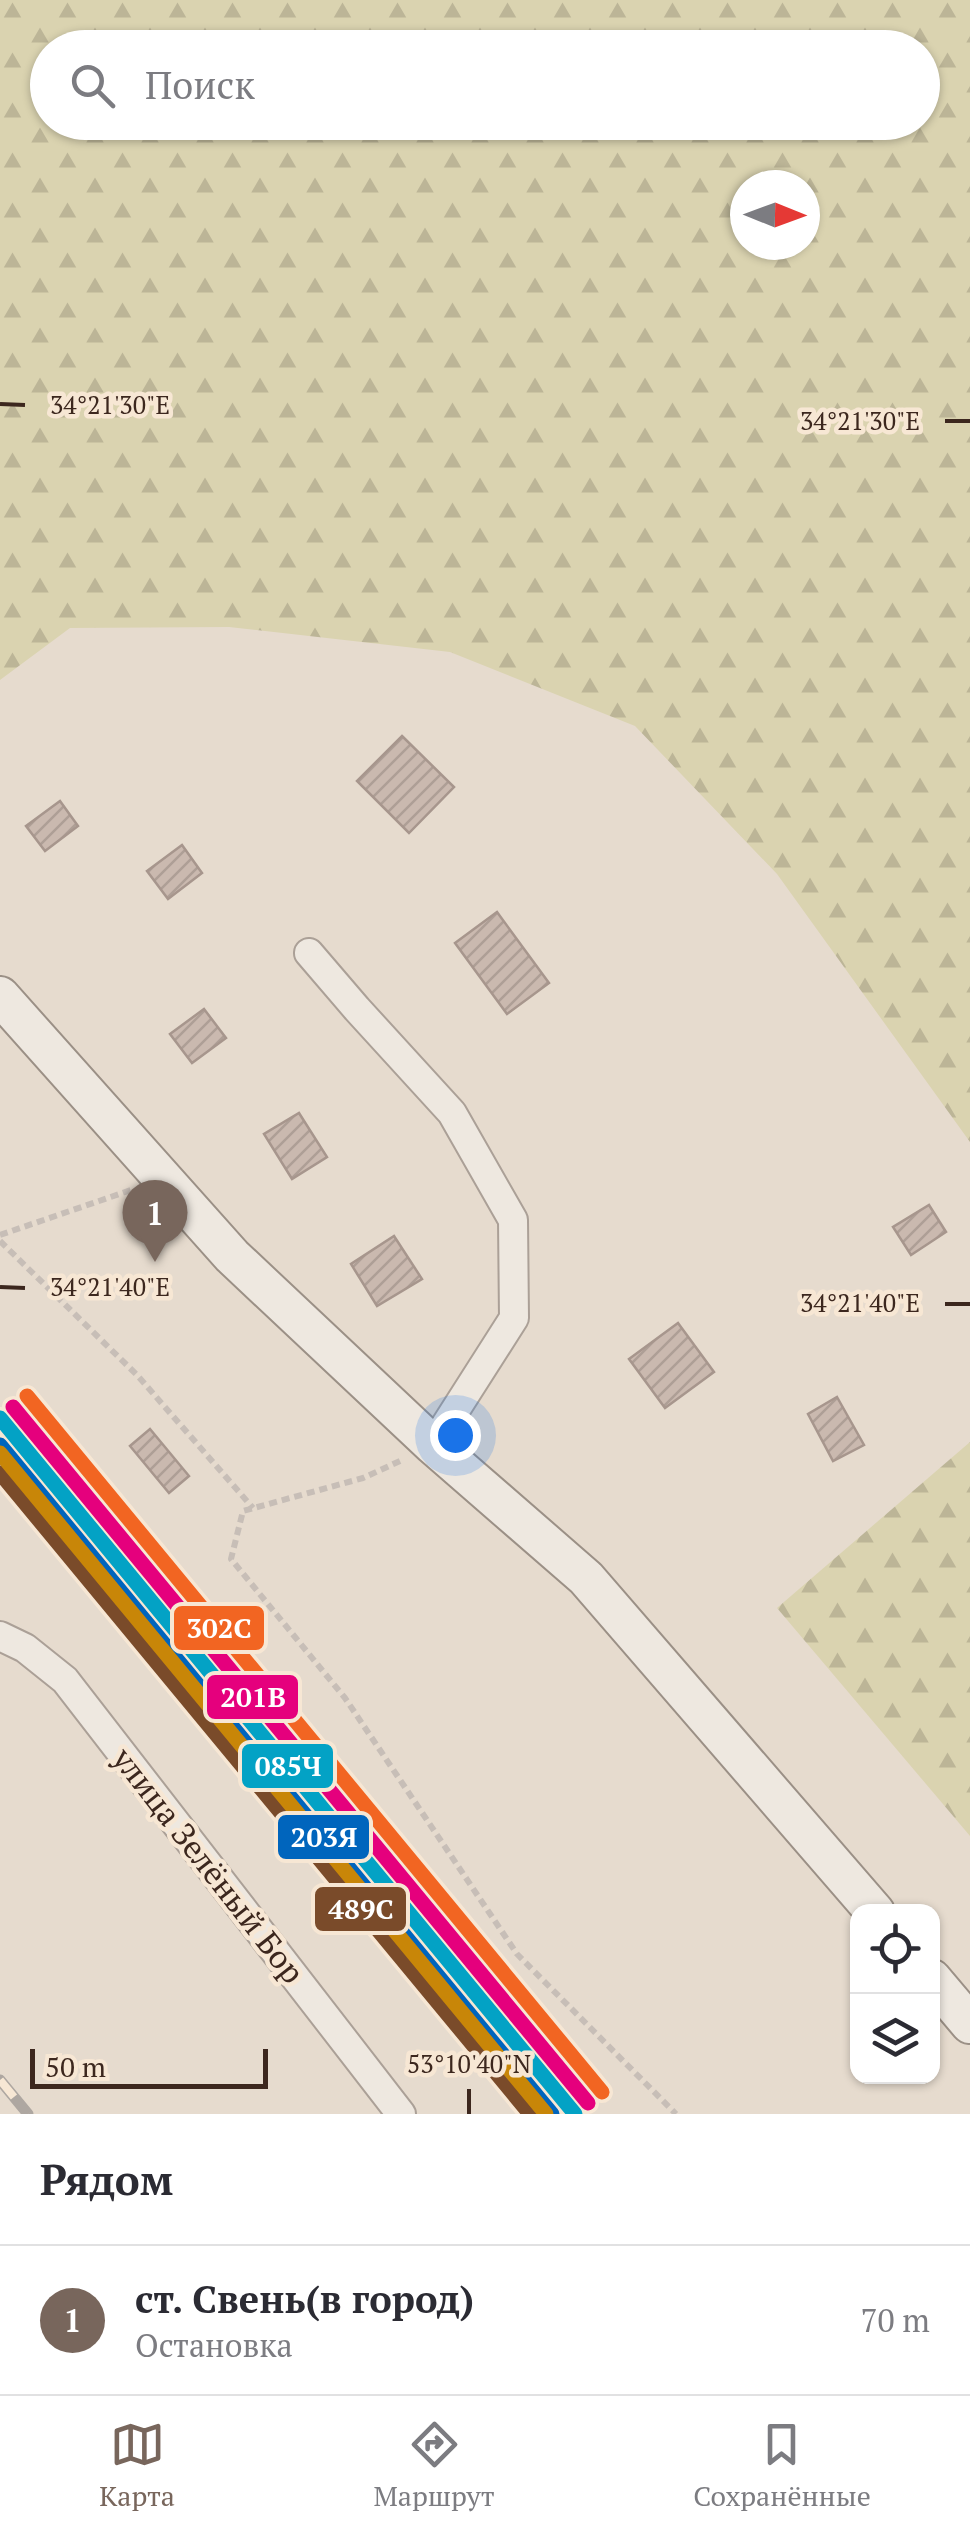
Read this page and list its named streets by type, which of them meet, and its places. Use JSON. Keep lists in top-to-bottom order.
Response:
{
  "streets": {
    "street": ["улица Зелёный Бор"]
  },
  "lines": [
    "transit line 302С",
    "transit line 201В",
    "transit line 085Ч",
    "transit line 203Я",
    "transit line 489С"
  ],
  "scale_bar": "50 m",
  "north": "right",
  "page": {
    "search": "Поиск",
    "pins": "1",
    "scale": "50 m",
    "heading": "Рядом",
    "list": [
      {
        "mark": "1",
        "name": "ст. Свень(в город)",
        "note": "Остановка",
        "value": "70 m"
      }
    ],
    "nav": ["Карта", "Маршрут", "Сохранённые"]
  },
  "coordinates": ["34°21'30\"E", "34°21'40\"E", "53°10'40\"N"]
}
